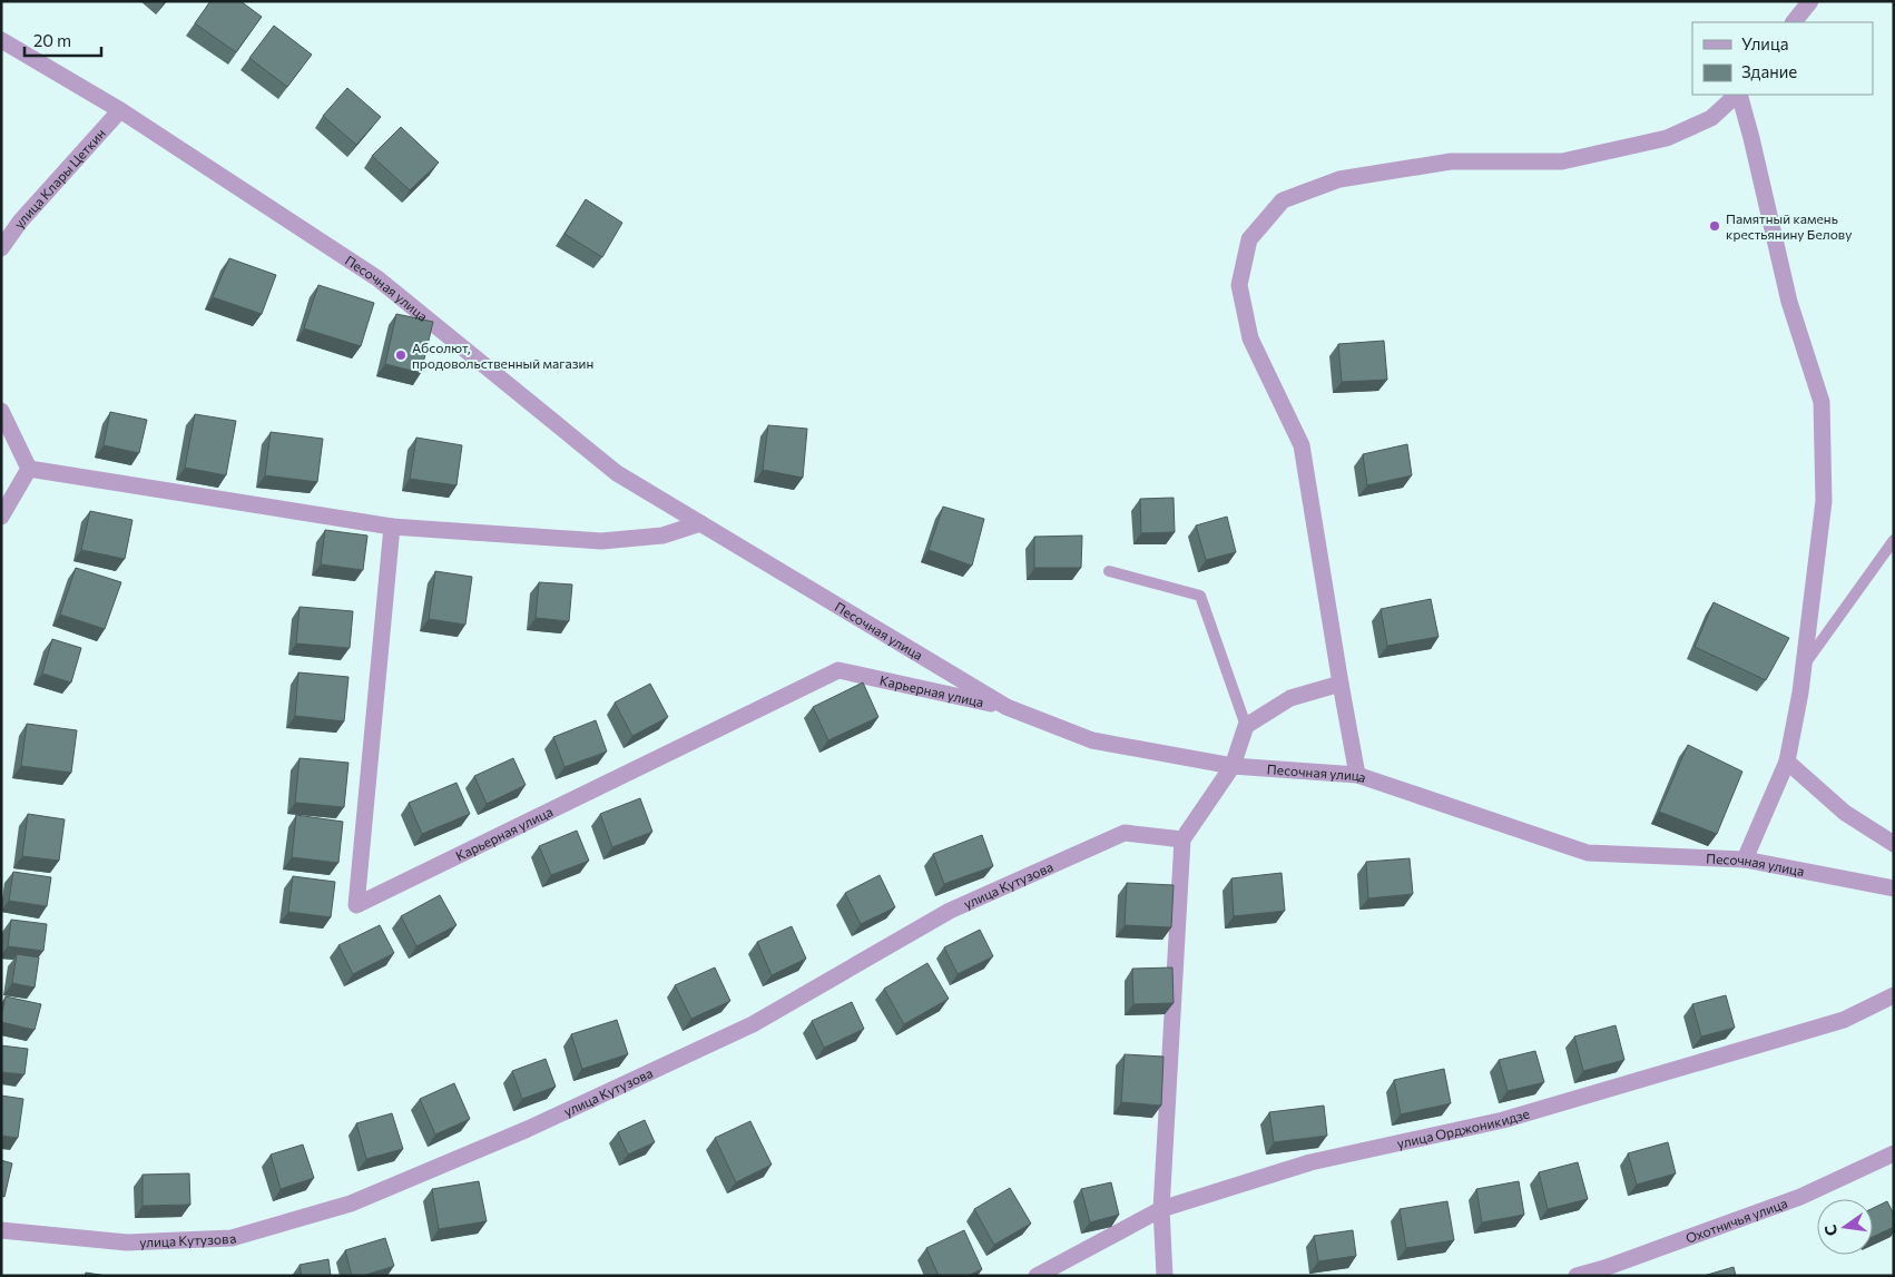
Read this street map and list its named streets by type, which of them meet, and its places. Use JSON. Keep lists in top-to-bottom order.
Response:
{
  "streets": {
    "street": [
      "улица Клары Цеткин",
      "Песочная улица",
      "Карьерная улица",
      "улица Кутузова",
      "улица Орджоникидзе",
      "Охотничья улица"
    ]
  },
  "crossings": [
    ["улица Клары Цеткин", "Песочная улица"],
    ["Песочная улица", "Карьерная улица"]
  ],
  "places": ["Памятный камень крестьянину Белову", "Абсолют, продовольственный магазин"],
  "legend": ["Улица", "Здание"],
  "scale_bar": "20 m",
  "north": "left"
}
